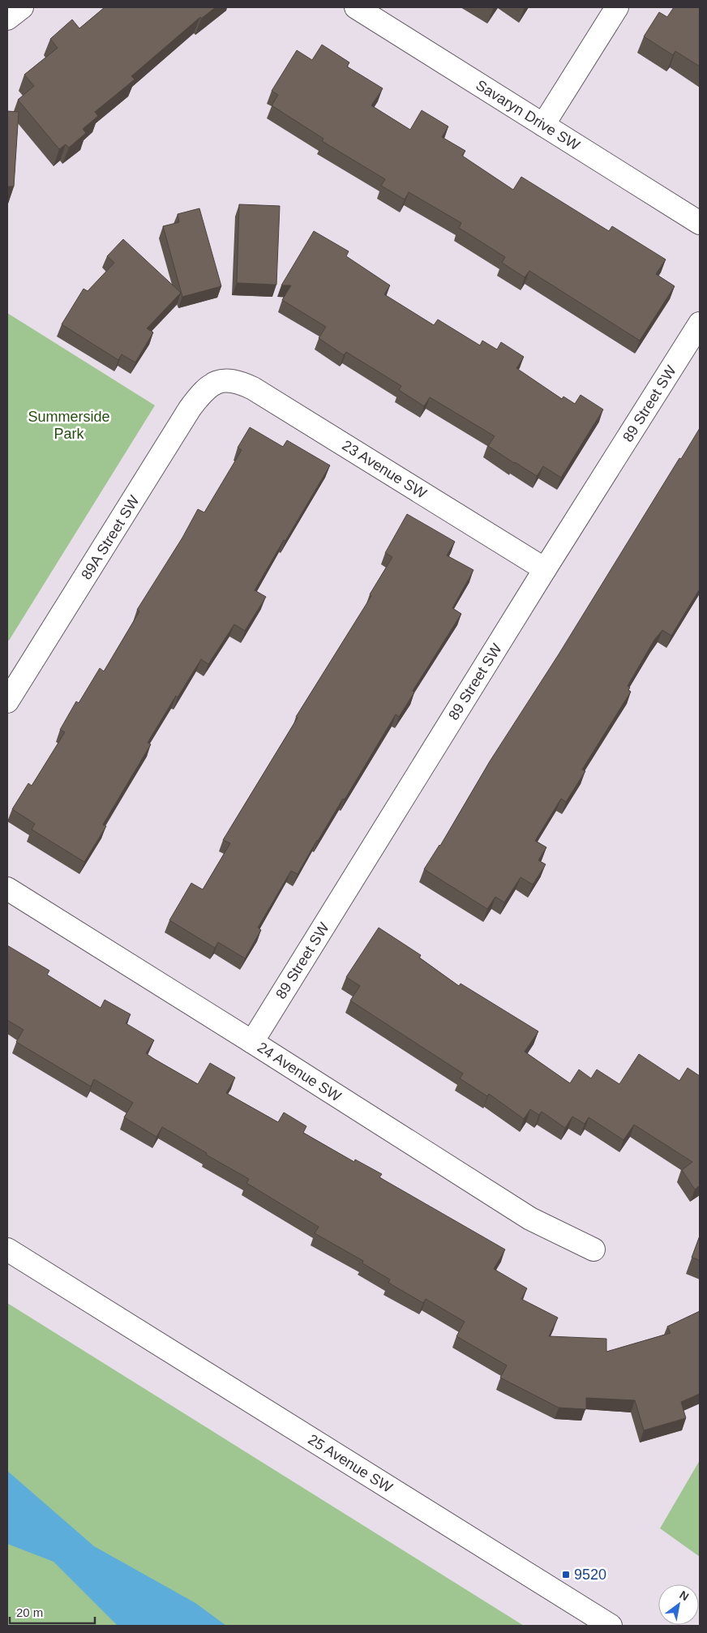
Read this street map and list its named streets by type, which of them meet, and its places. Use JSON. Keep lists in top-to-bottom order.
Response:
{
  "streets": {
    "street": [
      "Savaryn Drive SW",
      "89 Street SW",
      "23 Avenue SW",
      "89A Street SW",
      "24 Avenue SW",
      "25 Avenue SW"
    ]
  },
  "crossings": [
    ["89 Street SW", "23 Avenue SW"],
    ["89 Street SW", "24 Avenue SW"],
    ["23 Avenue SW", "89A Street SW"]
  ],
  "parks": ["Summerside Park"],
  "places": {
    "transit": ["9520"]
  },
  "scale_bar": "20 m",
  "north": "top right"
}
